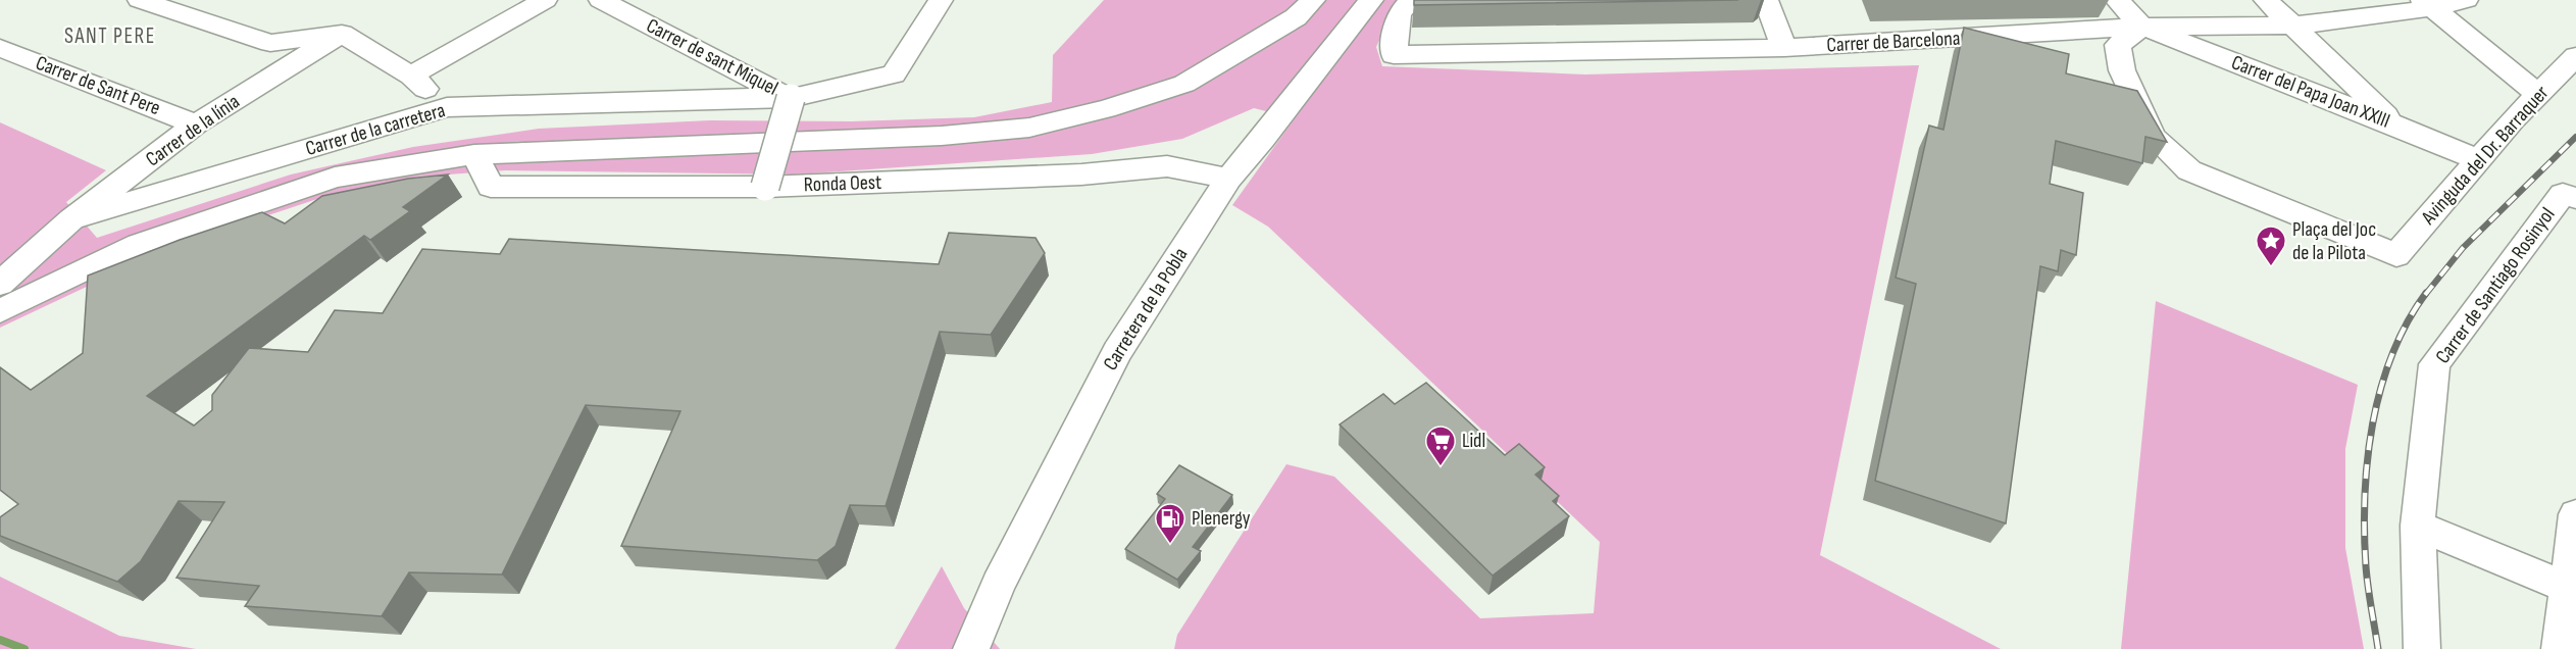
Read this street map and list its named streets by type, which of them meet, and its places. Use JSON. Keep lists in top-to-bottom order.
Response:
{
  "streets": {
    "street": [
      "Carrer de Barcelona",
      "Carrer de sant Miquel",
      "Carrer de Sant Pere",
      "Carrer del Papa Joan XXIII",
      "Carrer de la carretera",
      "Carrer de la línia",
      "Avinguda del Dr. Barraquer",
      "Ronda Oest",
      "Carrer de Santiago Rosinyol",
      "Carretera de la Pobla"
    ]
  },
  "crossings": [
    ["Carrer de Barcelona", "Carrer del Papa Joan XXIII"],
    ["Carrer de Barcelona", "Avinguda del Dr. Barraquer"],
    ["Carrer de sant Miquel", "Carrer de la carretera"],
    ["Carrer de Sant Pere", "Carrer de la línia"],
    ["Carrer del Papa Joan XXIII", "Avinguda del Dr. Barraquer"],
    ["Carrer de la carretera", "Carrer de la línia"],
    ["Ronda Oest", "Carretera de la Pobla"]
  ],
  "districts": ["SANT PERE"],
  "places": {
    "place": ["Plaça del Joc de la Pilota"],
    "supermarket": ["Lidl"],
    "fuel station": ["Plenergy"]
  }
}
